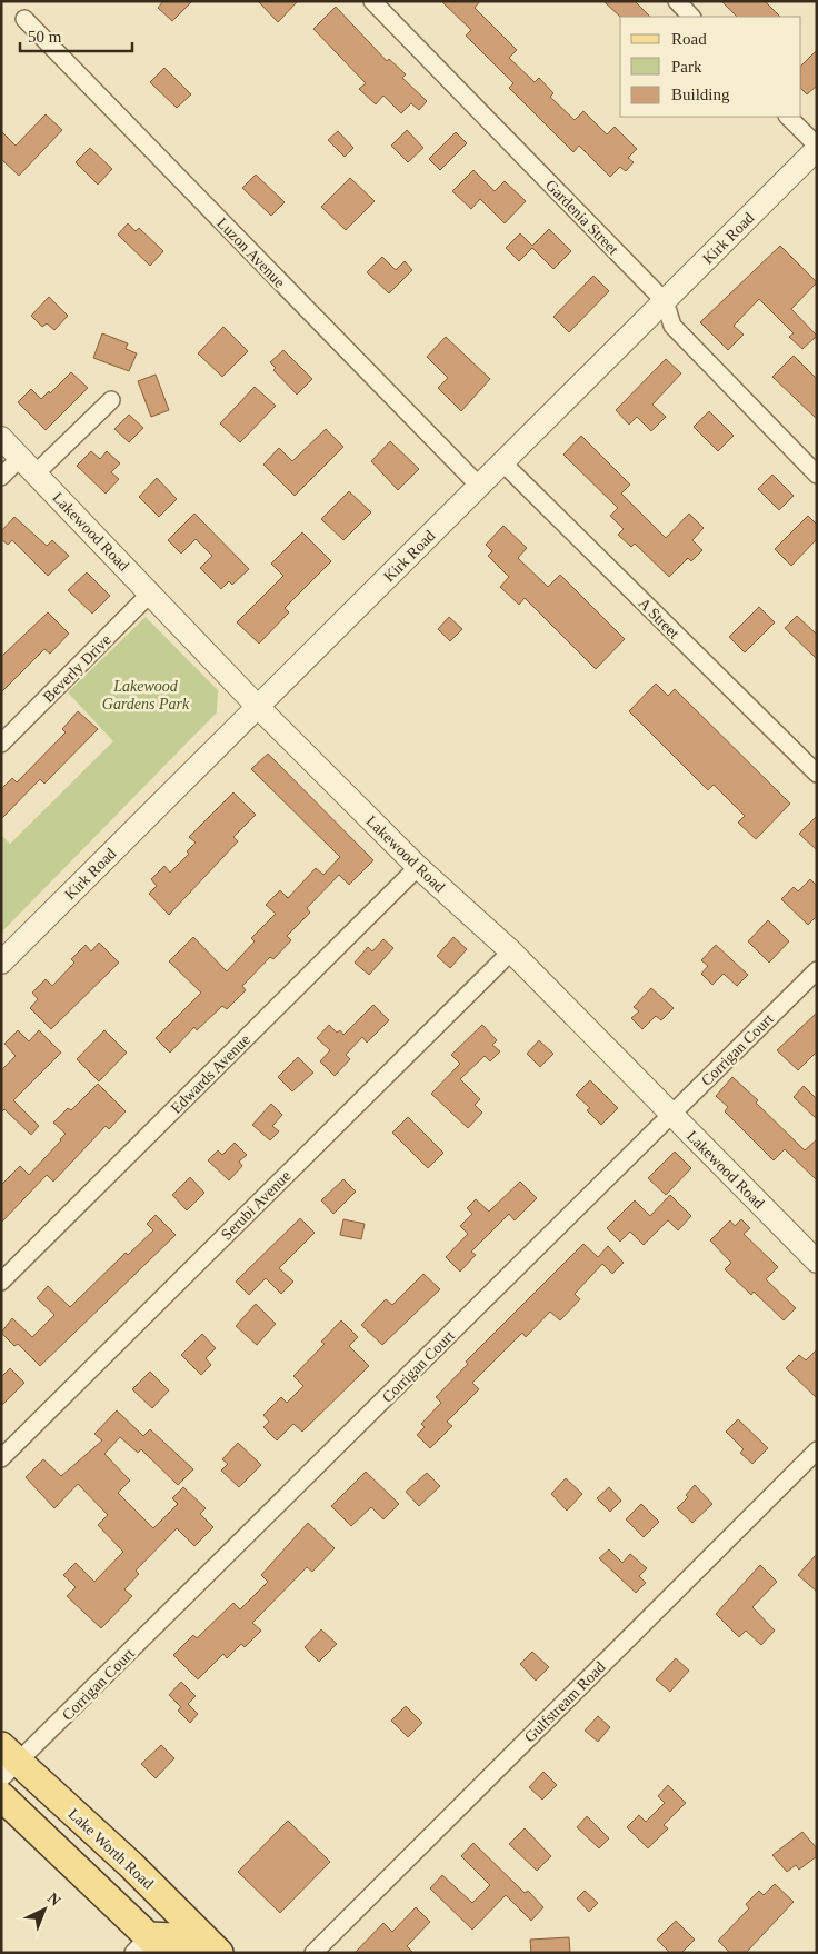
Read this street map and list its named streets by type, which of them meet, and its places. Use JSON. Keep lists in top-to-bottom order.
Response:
{
  "streets": {
    "main road": ["Lake Worth Road"],
    "street": [
      "Gardenia Street",
      "Kirk Road",
      "Luzon Avenue",
      "Lakewood Road",
      "A Street",
      "Beverly Drive",
      "Corrigan Court",
      "Edwards Avenue",
      "Serubi Avenue",
      "Gulfstream Road"
    ]
  },
  "crossings": [
    ["Gardenia Street", "Kirk Road"],
    ["Kirk Road", "Luzon Avenue"],
    ["Kirk Road", "Lakewood Road"],
    ["Kirk Road", "A Street"],
    ["Lakewood Road", "Beverly Drive"],
    ["Lakewood Road", "Corrigan Court"],
    ["Lakewood Road", "Edwards Avenue"],
    ["Lakewood Road", "Serubi Avenue"],
    ["Corrigan Court", "Lake Worth Road"]
  ],
  "parks": ["Lakewood Gardens Park"],
  "legend": ["Road", "Park", "Building"],
  "scale_bar": "50 m",
  "north": "top right"
}
